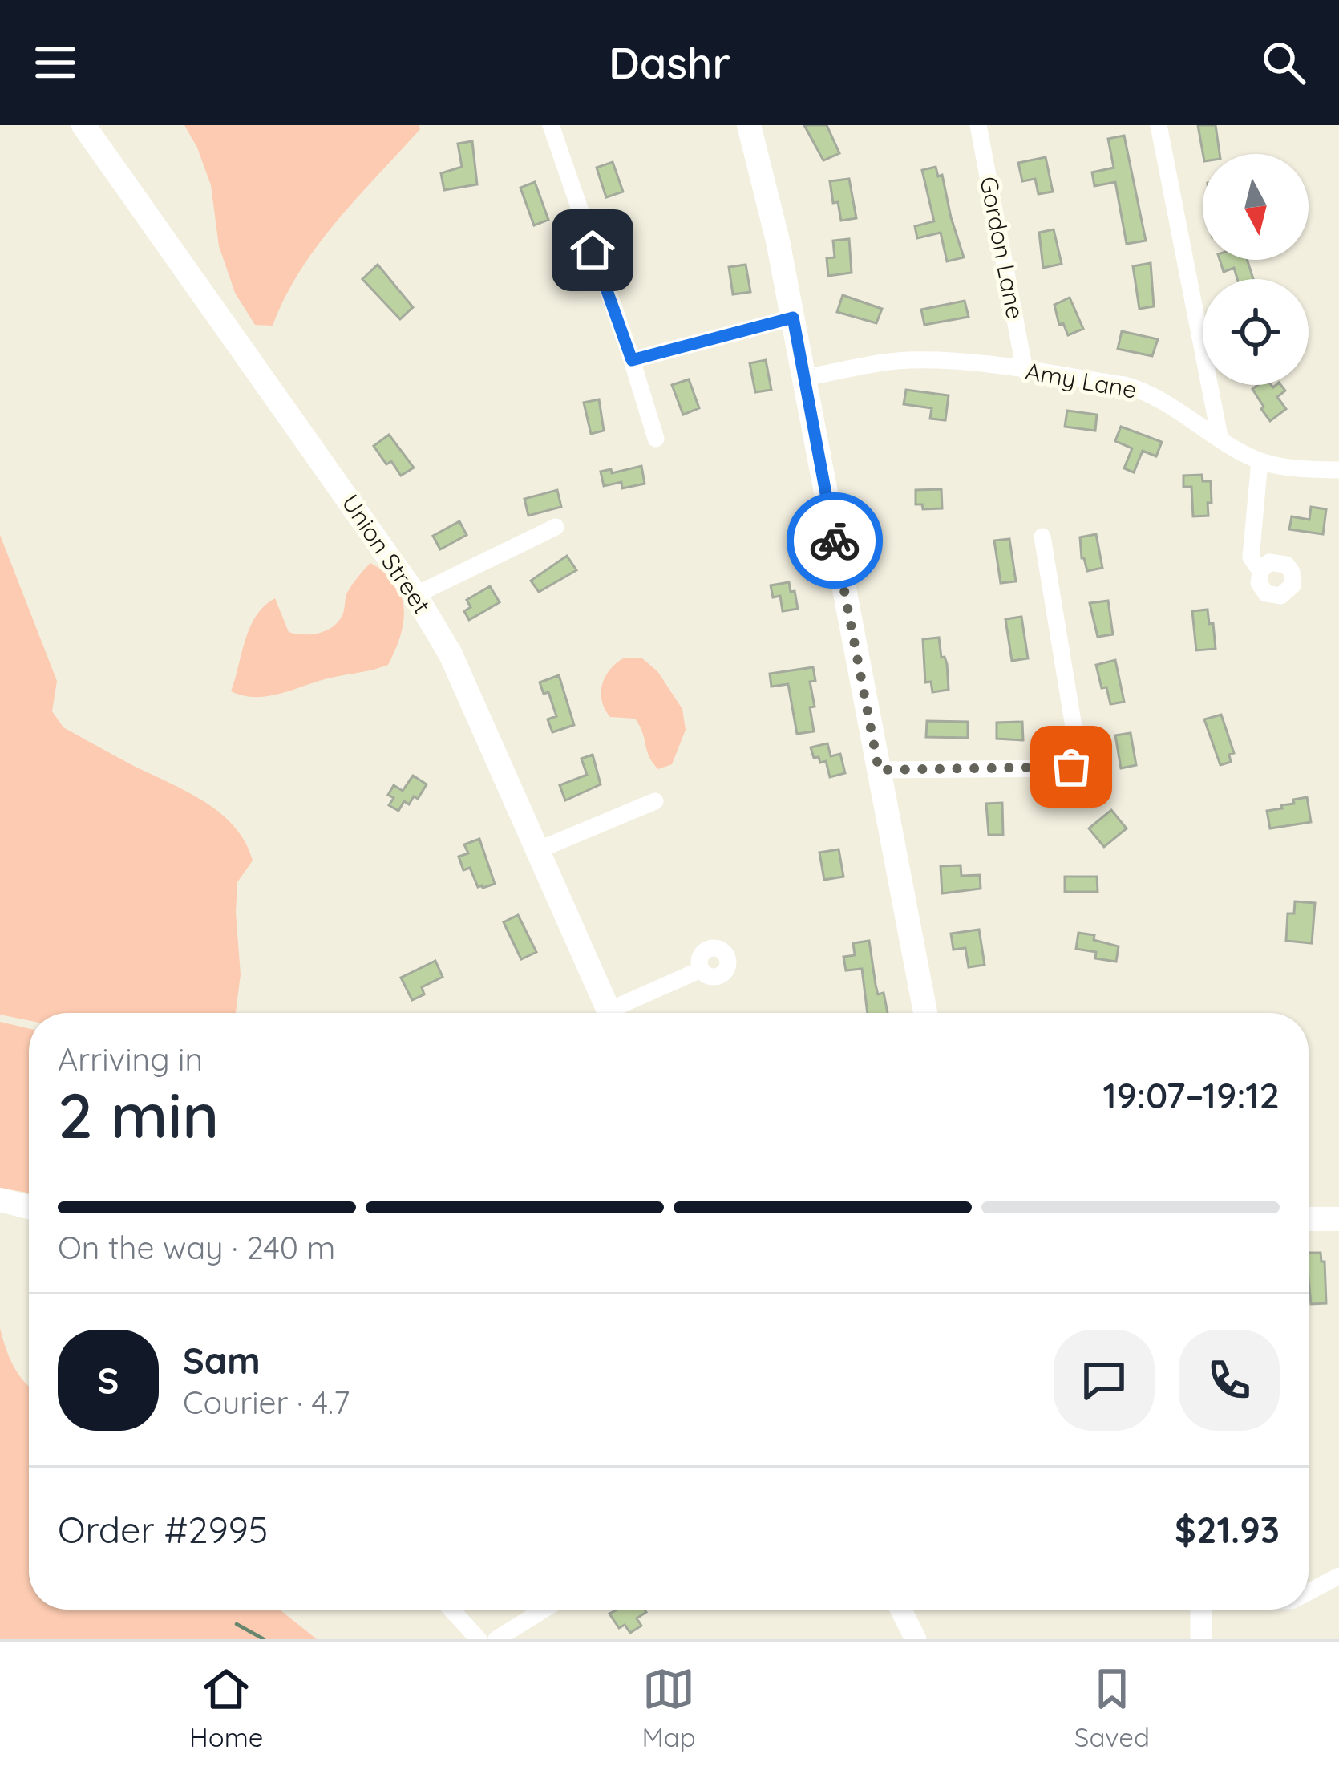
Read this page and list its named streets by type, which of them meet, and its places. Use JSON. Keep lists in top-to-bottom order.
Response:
{
  "streets": {
    "main road": ["Union Street"],
    "street": ["Gordon Lane", "Amy Lane"]
  },
  "crossings": [
    ["Gordon Lane", "Amy Lane"]
  ],
  "north": "bottom",
  "page": {
    "header": "Dashr",
    "heading": ["2 min", "Arriving in", "19:07–19:12"],
    "panel": [
      "Sam",
      "Courier · 4.7",
      "Order #2995",
      "$21.93"
    ],
    "bar": "On the way · 240 m",
    "round": "S",
    "tabs": ["Home", "Map", "Saved"]
  }
}
